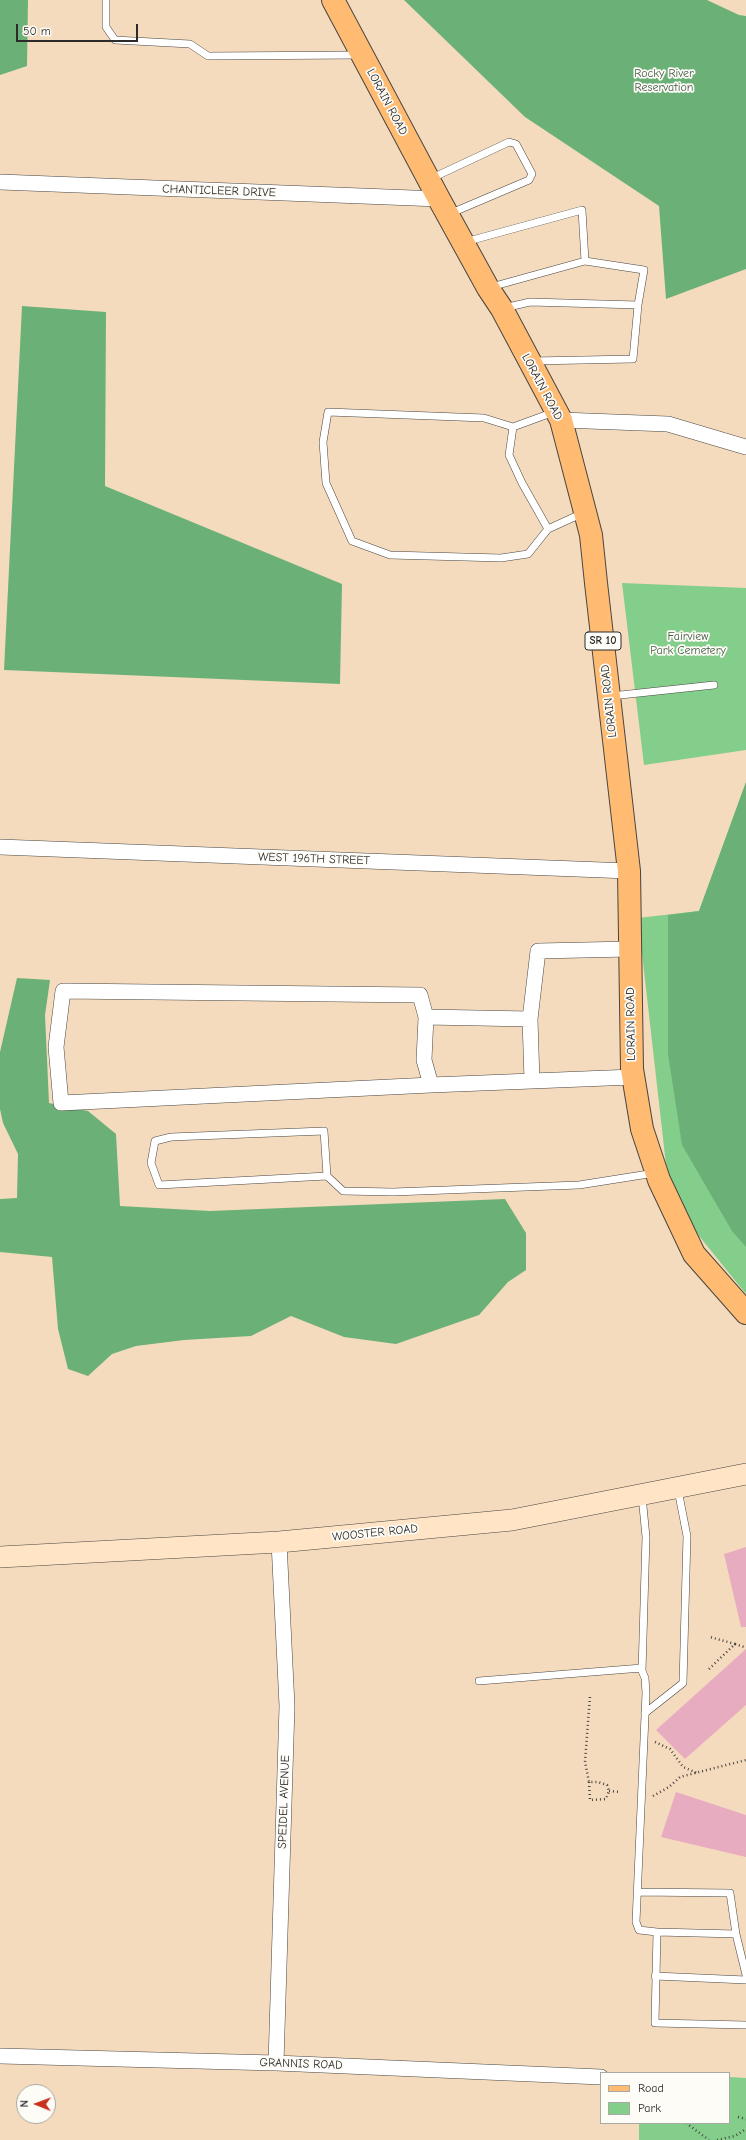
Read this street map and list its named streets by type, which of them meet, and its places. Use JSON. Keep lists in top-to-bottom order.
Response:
{
  "streets": {
    "main road": ["LORAIN ROAD", "SR 10", "WOOSTER ROAD"],
    "street": [
      "CHANTICLEER DRIVE",
      "WEST 196TH STREET",
      "SPEIDEL AVENUE",
      "GRANNIS ROAD"
    ]
  },
  "crossings": [
    ["LORAIN ROAD", "CHANTICLEER DRIVE"],
    ["LORAIN ROAD", "WEST 196TH STREET"],
    ["WOOSTER ROAD", "SPEIDEL AVENUE"],
    ["SPEIDEL AVENUE", "GRANNIS ROAD"]
  ],
  "parks": ["Rocky River Reservation", "Fairview Park Cemetery"],
  "legend": ["Road", "Park"],
  "scale_bar": "50 m",
  "north": "left"
}
